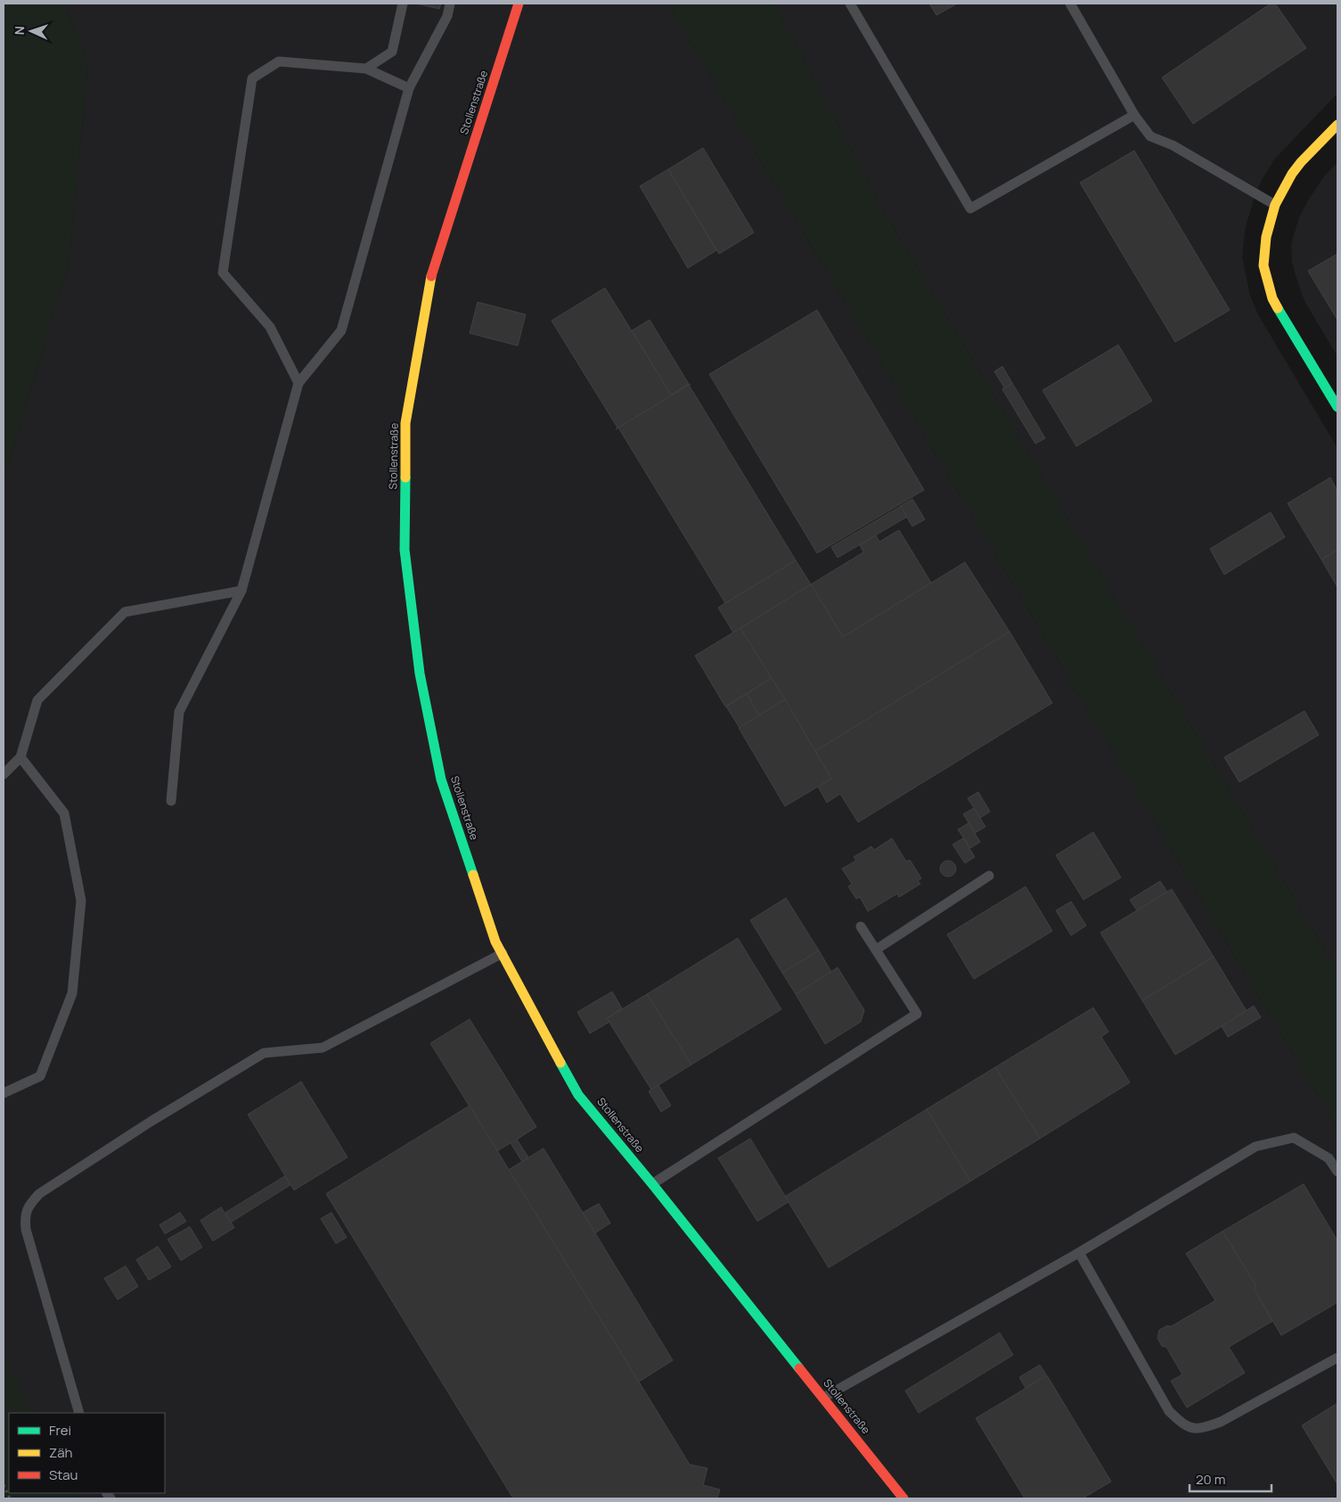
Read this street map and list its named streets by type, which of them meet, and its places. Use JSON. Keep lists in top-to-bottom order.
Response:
{
  "streets": {
    "street": ["Stollenstraße"]
  },
  "legend": ["Frei", "Zäh", "Stau"],
  "scale_bar": "20 m",
  "north": "left"
}
